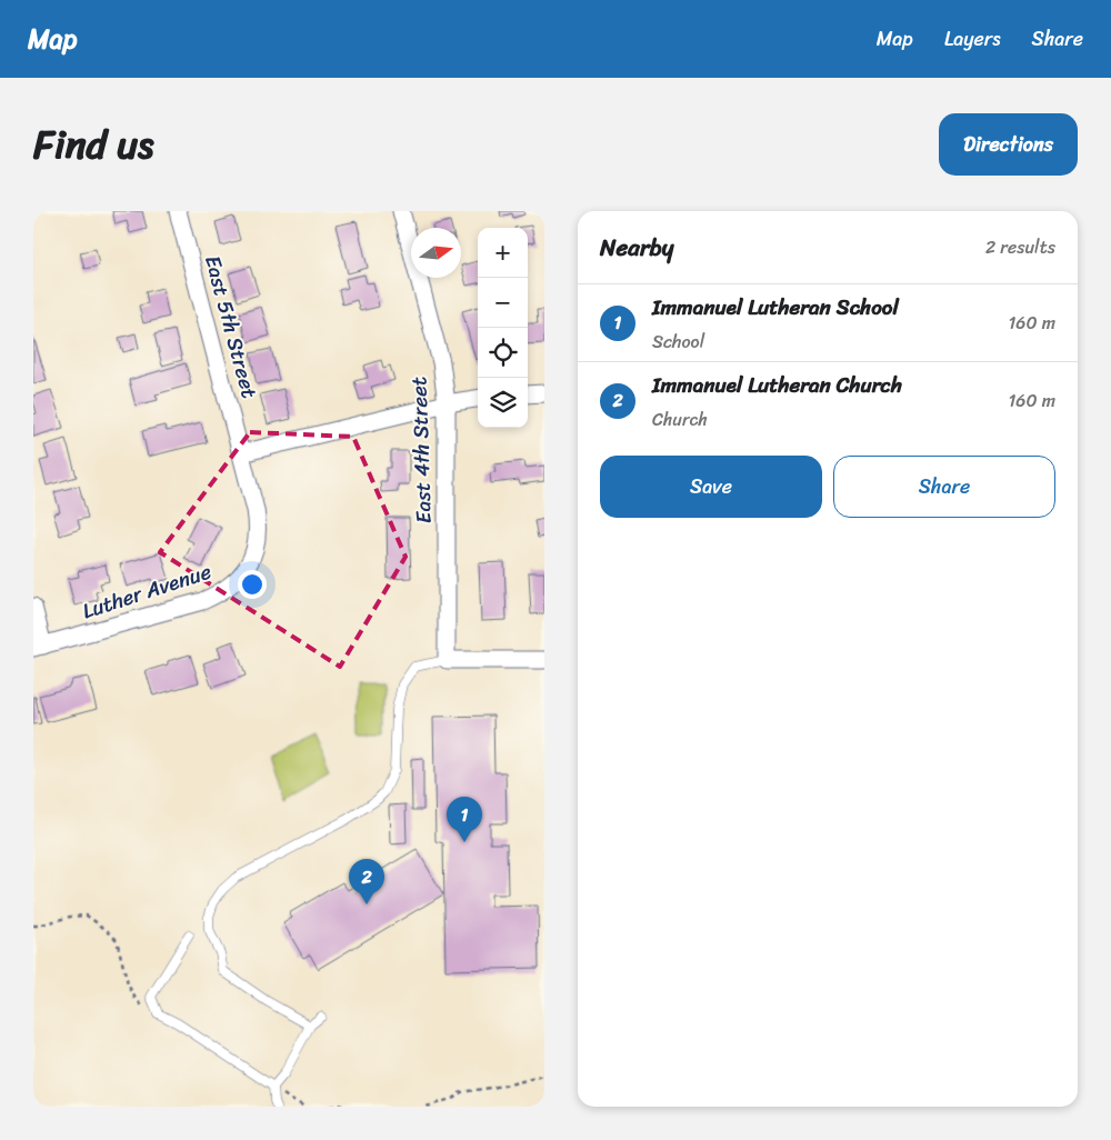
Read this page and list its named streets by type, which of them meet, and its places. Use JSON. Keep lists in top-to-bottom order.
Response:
{
  "streets": {
    "street": ["East 5th Street", "East 4th Street", "Luther Avenue"]
  },
  "crossings": [
    ["East 5th Street", "Luther Avenue"]
  ],
  "north": "right",
  "page": {
    "header": "Map",
    "nav": ["Map", "Layers", "Share"],
    "title": "Find us",
    "buttons": [
      "Directions",
      ["Save", "Share"]
    ],
    "heading": ["Nearby", "2 results"],
    "map_buttons": ["+", "−"],
    "list": [
      {
        "mark": "1",
        "name": "Immanuel Lutheran School",
        "note": "School",
        "value": "160 m"
      },
      {
        "mark": "2",
        "name": "Immanuel Lutheran Church",
        "note": "Church",
        "value": "160 m"
      }
    ],
    "pins": ["1", "2"]
  }
}
